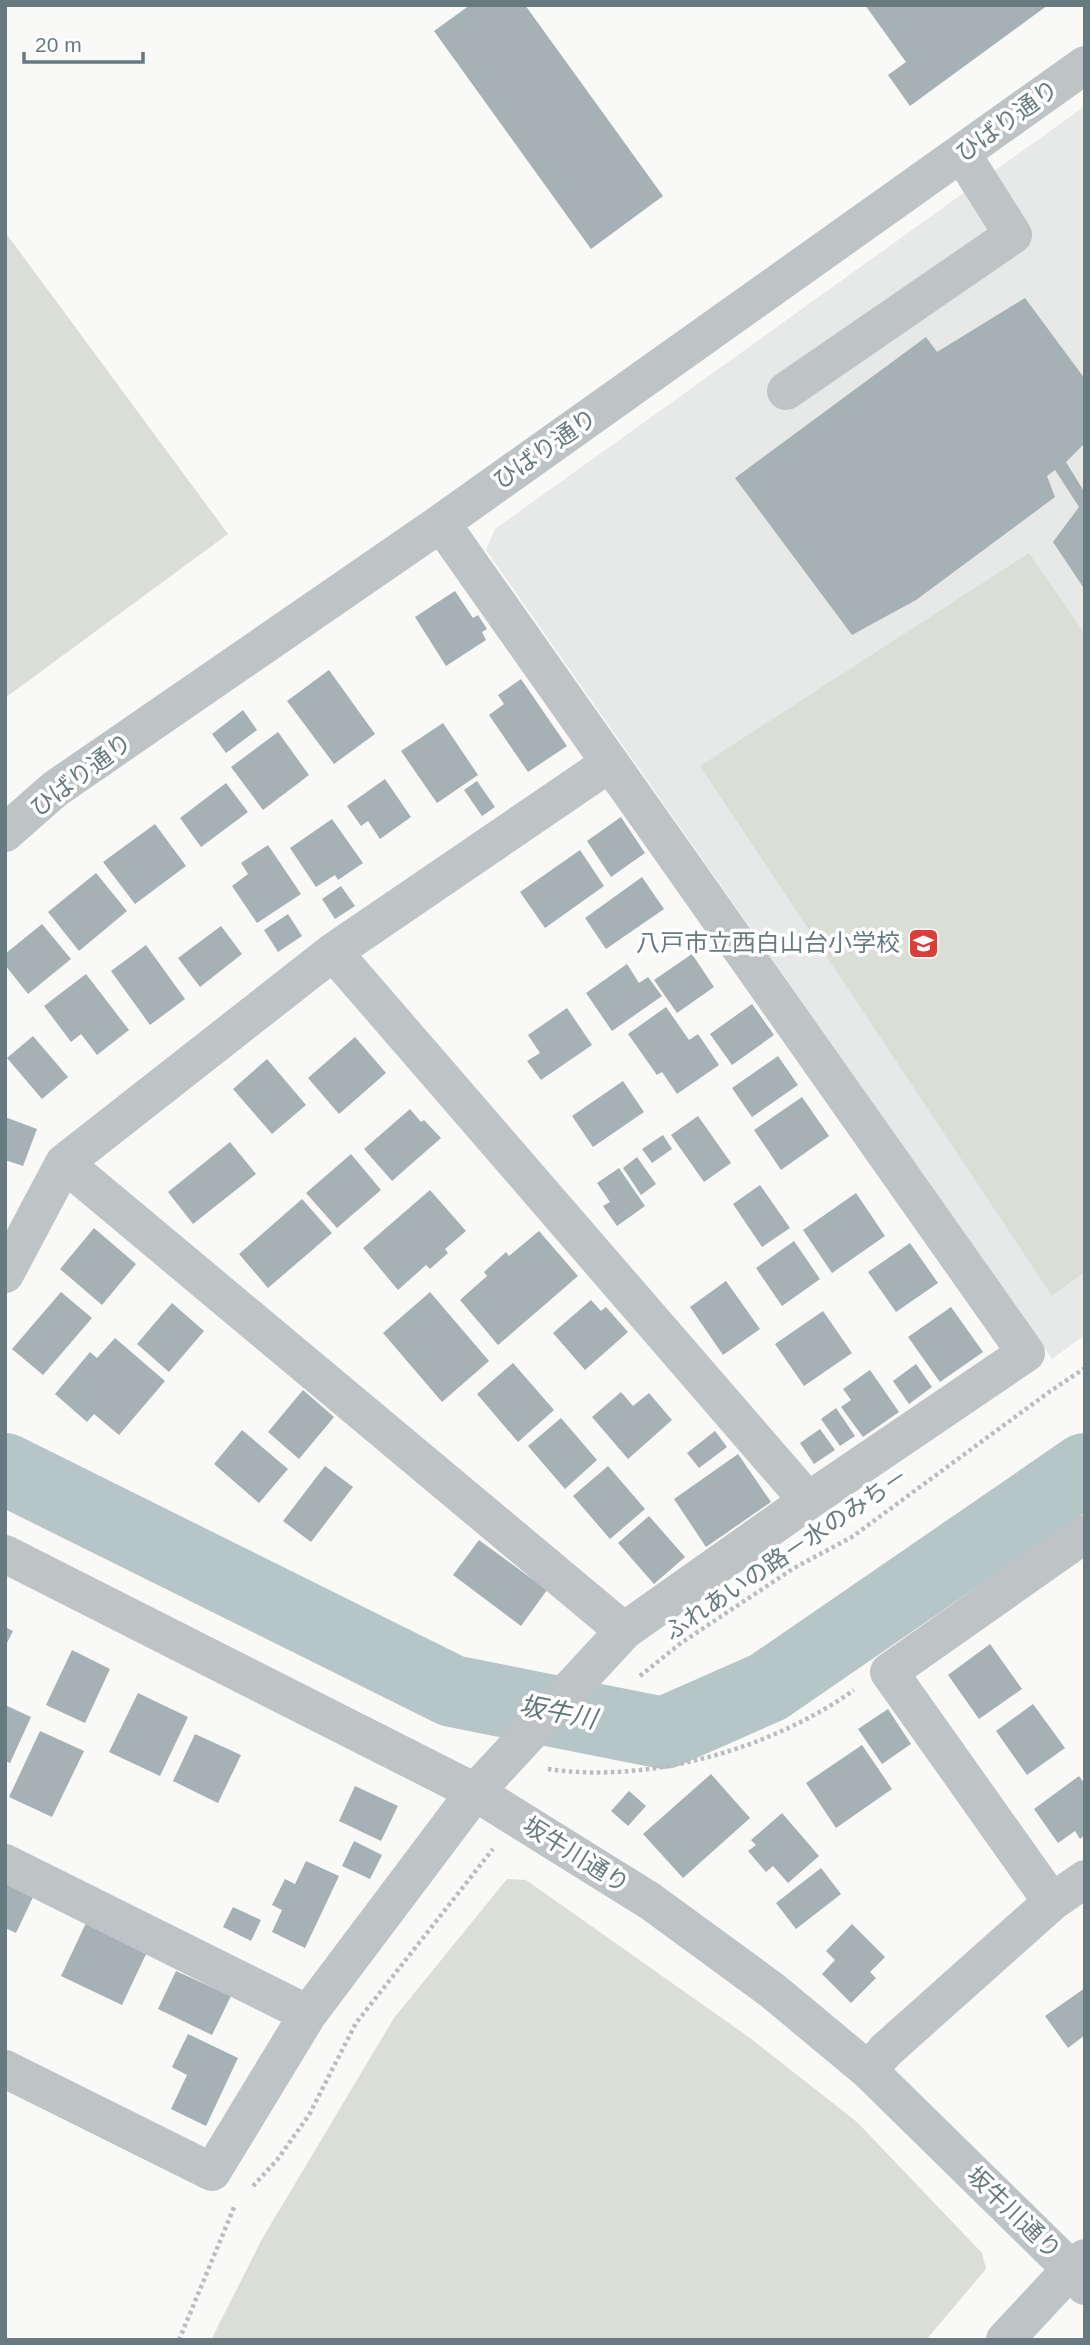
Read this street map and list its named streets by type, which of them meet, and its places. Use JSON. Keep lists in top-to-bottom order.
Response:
{
  "streets": {
    "street": ["ひばり通り", "坂牛川通り"],
    "path": ["ふれあいの路－水のみち－"]
  },
  "water": ["坂牛川"],
  "places": {
    "school or university": ["八戸市立西白山台小学校"]
  },
  "scale_bar": "20 m"
}
